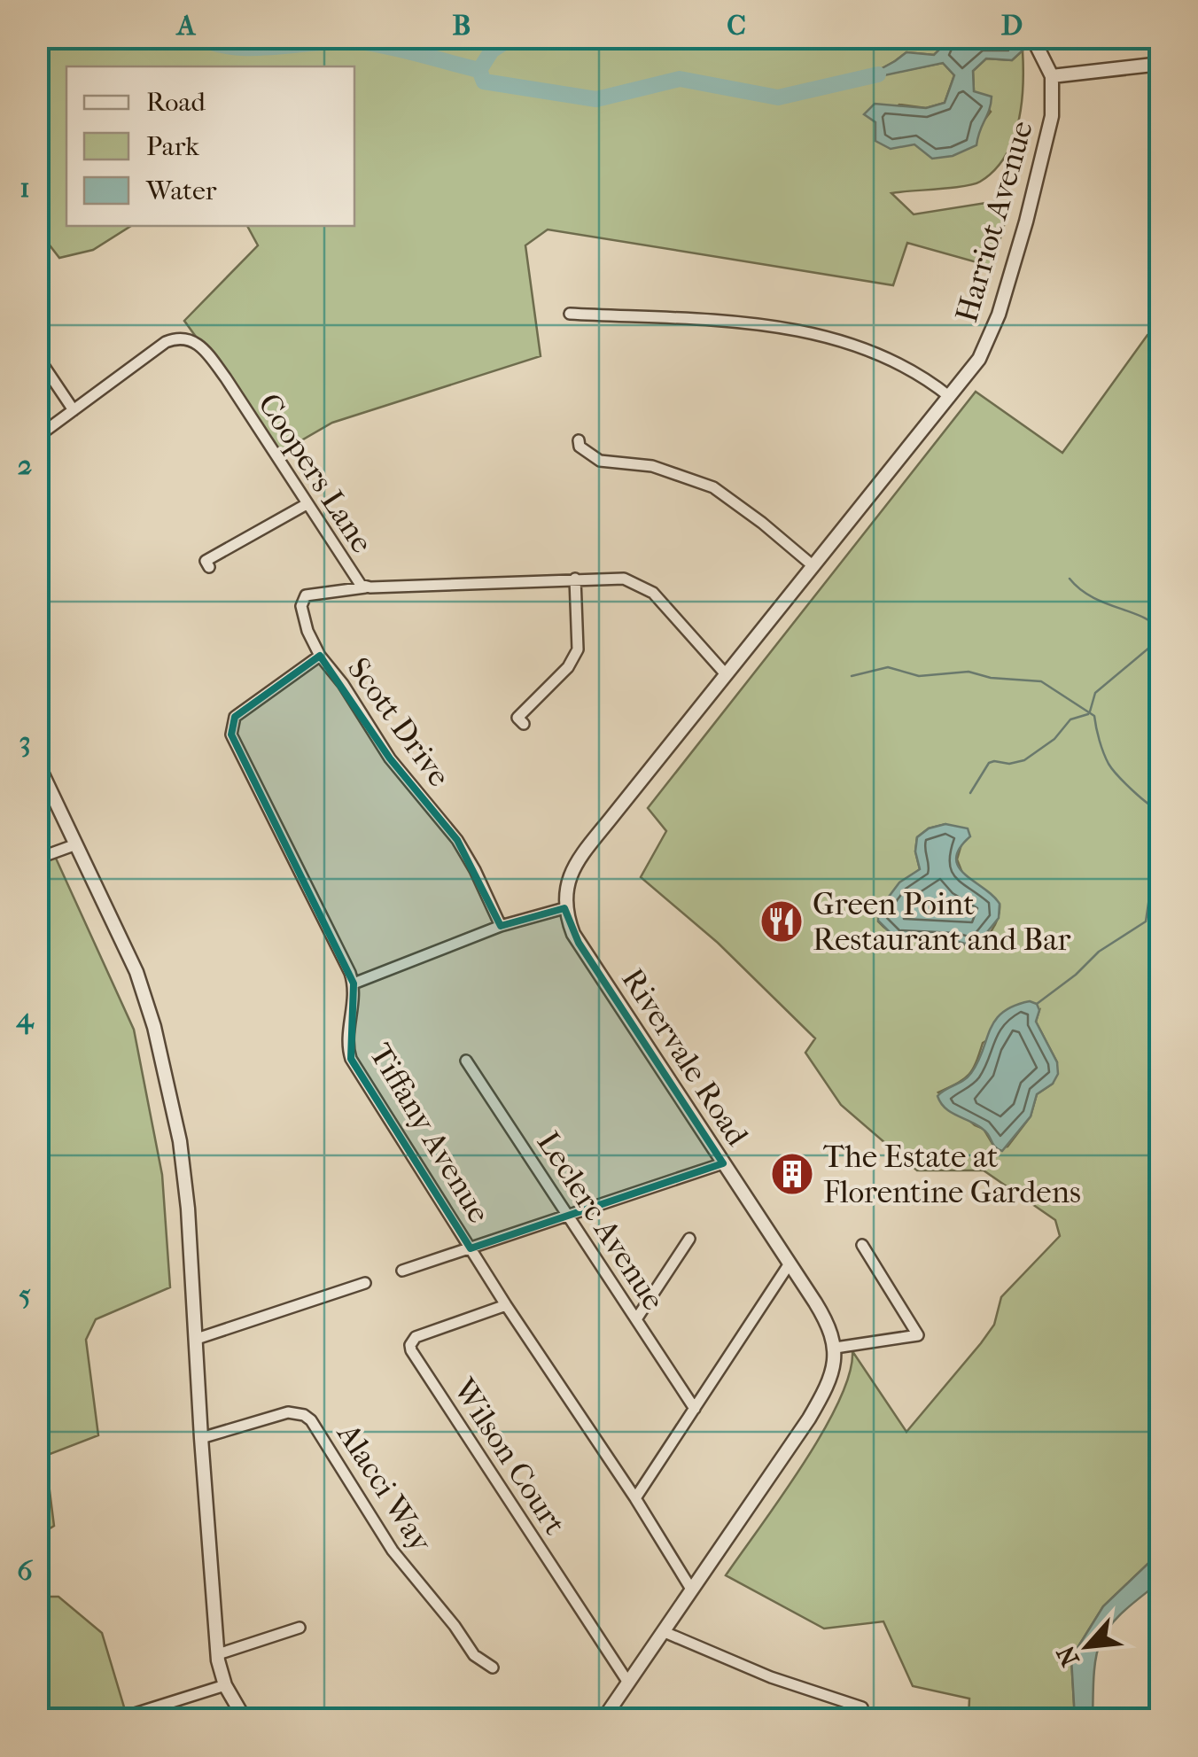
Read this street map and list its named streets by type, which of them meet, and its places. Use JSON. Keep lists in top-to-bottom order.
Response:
{
  "streets": {
    "street": [
      "Harriot Avenue",
      "Coopers Lane",
      "Scott Drive",
      "Rivervale Road",
      "Tiffany Avenue",
      "Leclerc Avenue",
      "Wilson Court",
      "Alacci Way"
    ]
  },
  "crossings": [
    ["Coopers Lane", "Scott Drive"],
    ["Tiffany Avenue", "Wilson Court"]
  ],
  "places": {
    "restaurant": ["Green Point Restaurant and Bar"],
    "building": ["The Estate at Florentine Gardens"]
  },
  "legend": ["Road", "Park", "Water"],
  "north": "bottom left",
  "grid": {
    "columns": [
      "A",
      "B",
      "C",
      "D"
    ],
    "rows": [
      "1",
      "2",
      "3",
      "4",
      "5",
      "6"
    ]
  }
}
